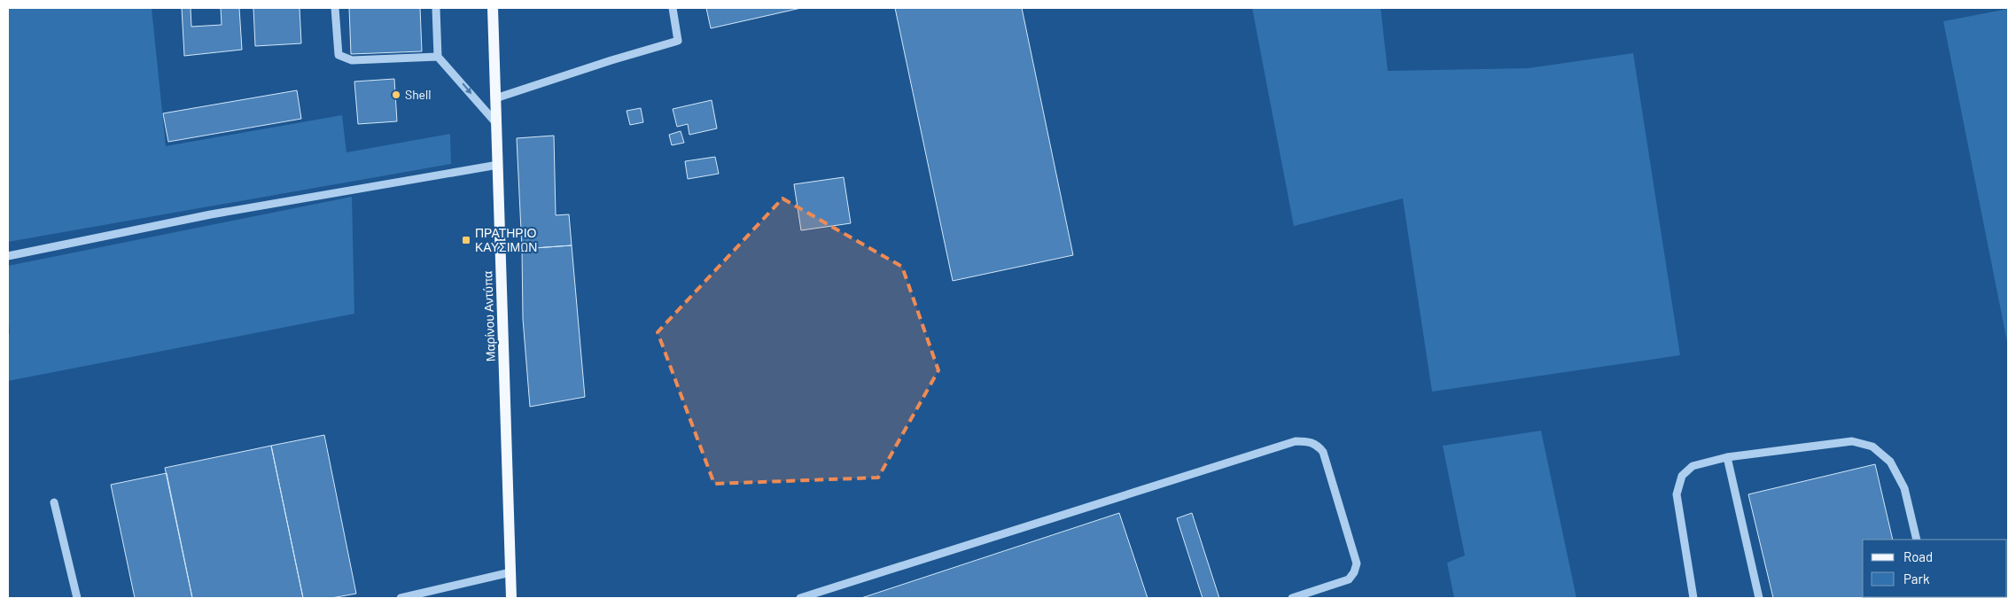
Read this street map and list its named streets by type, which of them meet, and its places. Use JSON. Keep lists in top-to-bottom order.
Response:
{
  "streets": {
    "main road": ["Μαρίνου Αντύπα"]
  },
  "places": {
    "other": ["Shell"],
    "transit": ["ΠΡΑΤΗΡΙΟ ΚΑΥΣΙΜΩΝ"]
  },
  "legend": ["Road", "Park"]
}
